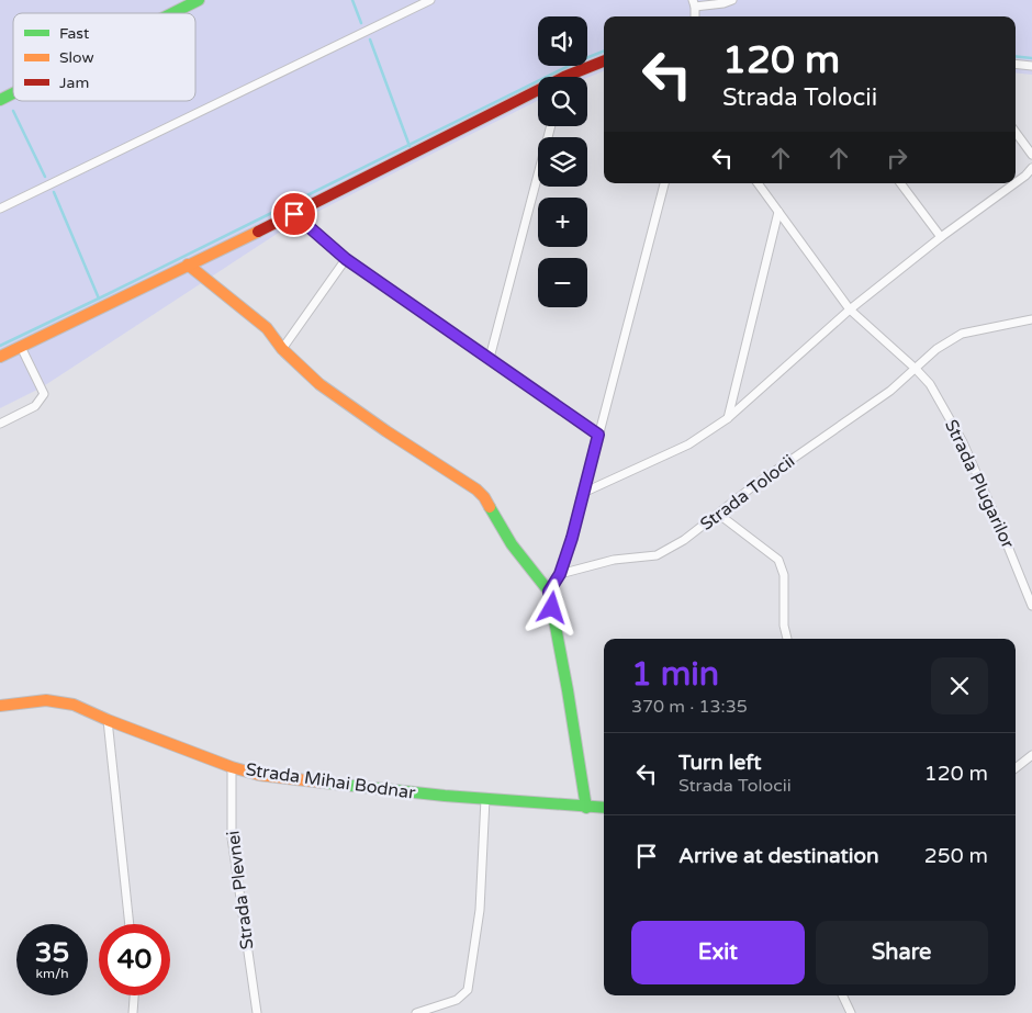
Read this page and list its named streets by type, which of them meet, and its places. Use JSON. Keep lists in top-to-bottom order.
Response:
{
  "streets": {
    "street": [
      "Strada Plugarilor",
      "Strada Tolocii",
      "Strada Mihai Bodnar",
      "Strada Plevnei"
    ]
  },
  "crossings": [
    ["Strada Plugarilor", "Strada Tolocii"],
    ["Strada Mihai Bodnar", "Strada Plevnei"]
  ],
  "legend": ["Fast", "Slow", "Jam"],
  "page": {
    "map_buttons": ["+", "−"],
    "turn": ["120 m", "Strada Tolocii"],
    "heading": ["1 min", "370 m · 13:35"],
    "list": [
      {
        "name": "Turn left",
        "note": "Strada Tolocii",
        "value": "120 m"
      },
      {
        "name": "Arrive at destination",
        "value": "250 m"
      }
    ],
    "buttons": ["Exit", "Share"],
    "speed": "35 km/h",
    "limit": "40"
  }
}
